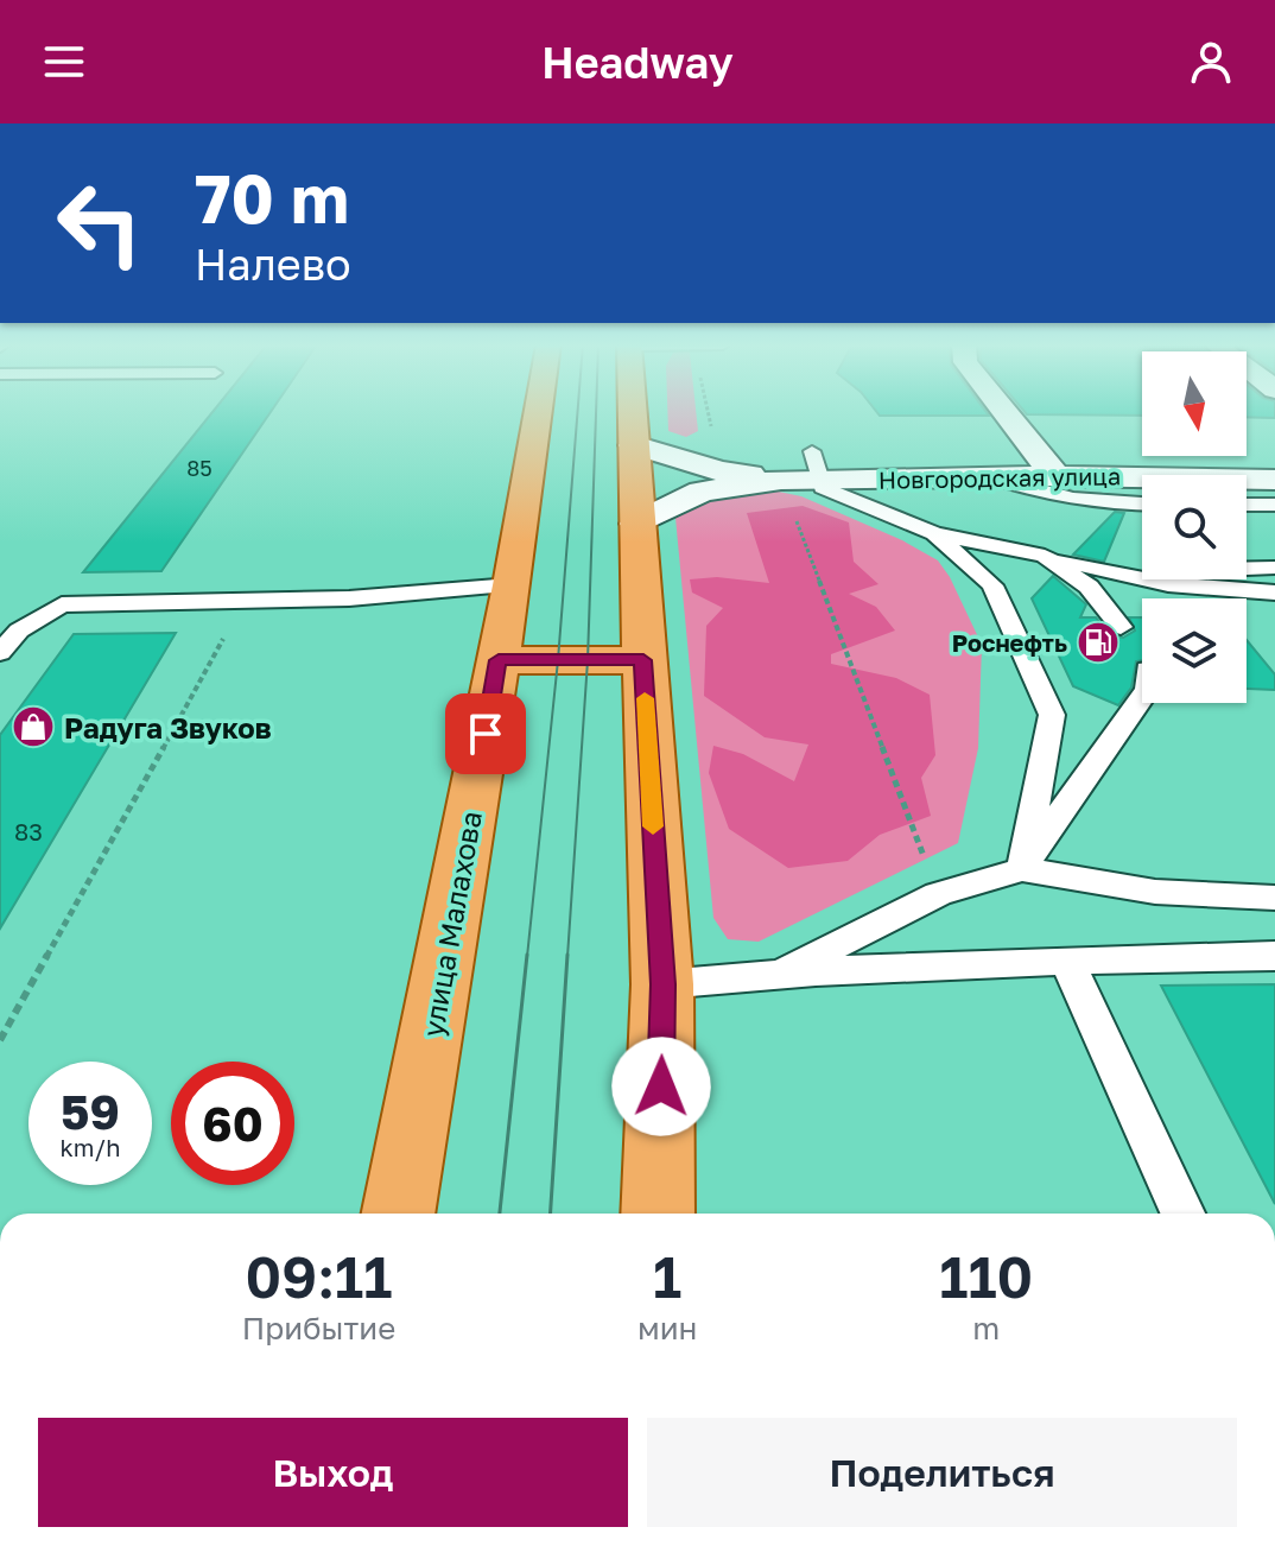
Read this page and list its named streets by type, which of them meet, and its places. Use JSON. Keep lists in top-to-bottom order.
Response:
{
  "streets": {
    "main road": ["улица Малахова"],
    "street": ["Новгородская улица"]
  },
  "places": {
    "fuel station": ["Роснефть"],
    "shop": ["Радуга Звуков"]
  },
  "house_numbers": ["85", "83"],
  "north": "bottom",
  "page": {
    "header": "Headway",
    "turn": ["70 m", "Налево"],
    "speed": "59 km/h",
    "limit": "60",
    "eta": [
      "09:11",
      "Прибытие",
      "1",
      "мин",
      "110",
      "m"
    ],
    "buttons": ["Выход", "Поделиться"]
  }
}
